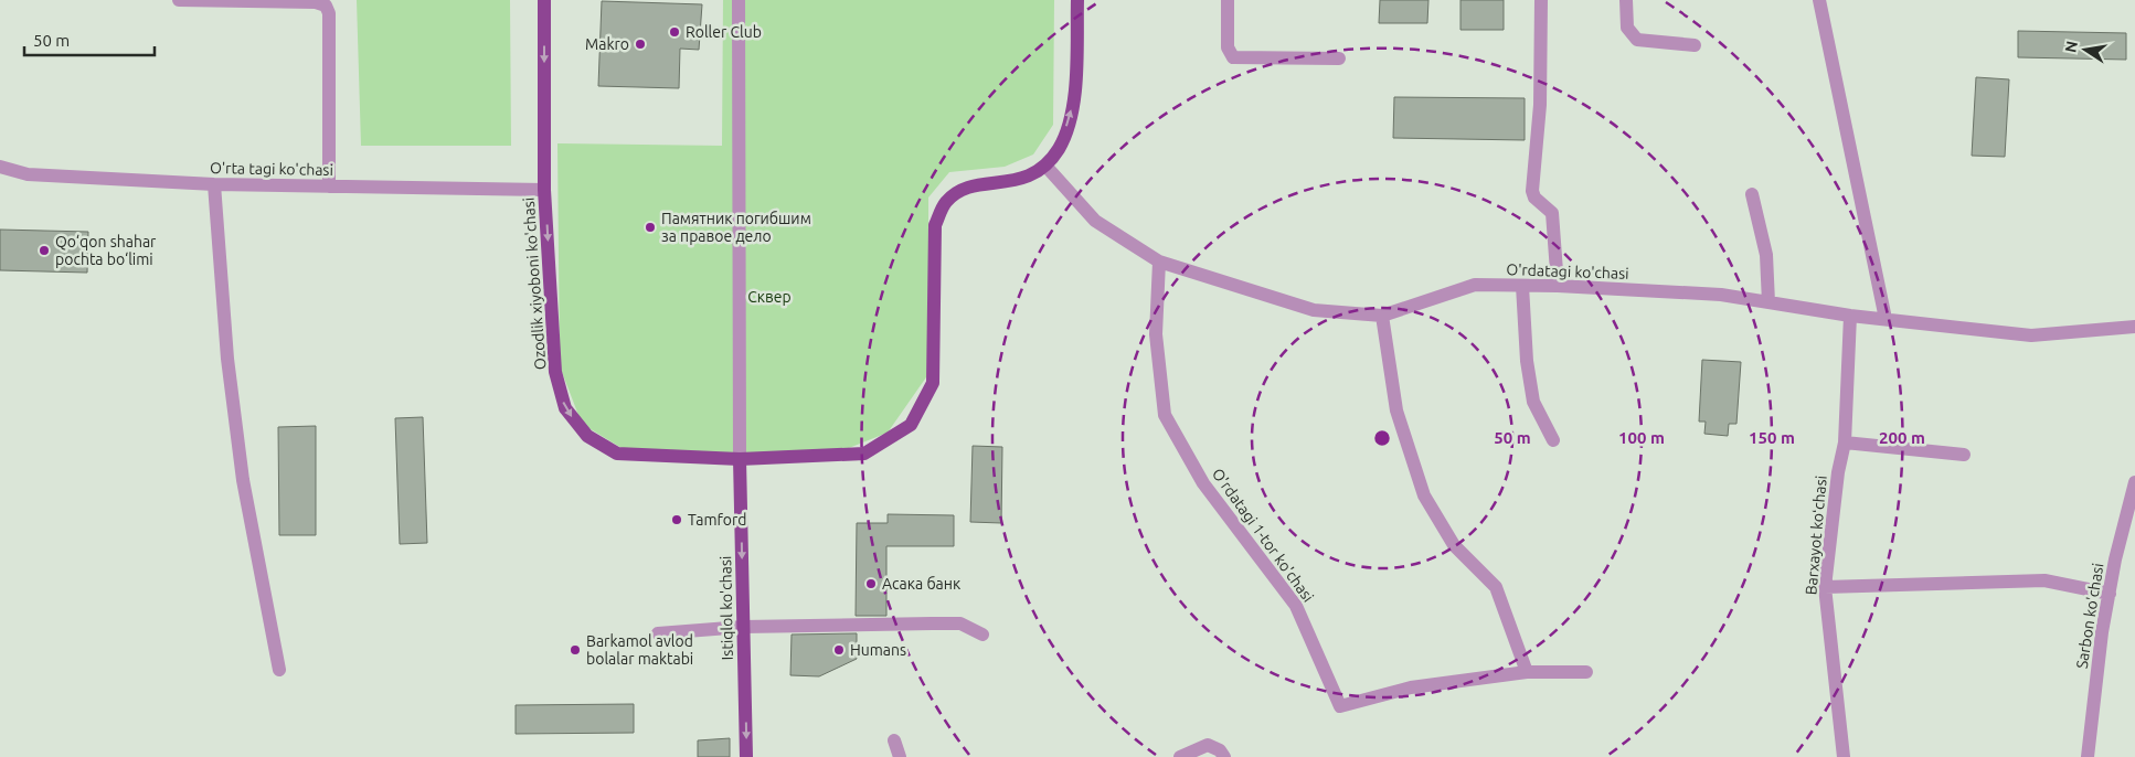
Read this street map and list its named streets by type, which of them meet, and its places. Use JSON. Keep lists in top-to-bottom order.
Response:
{
  "streets": {
    "main road": ["Ozodlik xiyoboni ko'chasi", "Istiqlol ko'chasi"],
    "street": [
      "O'rta tagi ko'chasi",
      "O'rdatagi ko'chasi",
      "O'rdatagi 1-tor ko'chasi",
      "Barxayot koʻchasi",
      "Sarbon ko'chasi"
    ]
  },
  "crossings": [
    ["O'rta tagi ko'chasi", "Ozodlik xiyoboni ko'chasi"],
    ["O'rdatagi ko'chasi", "Ozodlik xiyoboni ko'chasi"],
    ["O'rdatagi ko'chasi", "O'rdatagi 1-tor ko'chasi"],
    ["O'rdatagi ko'chasi", "Barxayot koʻchasi"],
    ["Ozodlik xiyoboni ko'chasi", "Istiqlol ko'chasi"]
  ],
  "one_way": ["Istiqlol ko'chasi"],
  "parks": ["Сквер"],
  "places": [
    "Roller Club",
    "Makro",
    "Памятник погибшим за правое дело",
    "Qo‘qon shahar pochta bo‘limi",
    "Tamford",
    "Асака банк",
    "Barkamol avlod bolalar maktabi",
    "Humans"
  ],
  "scale_bar": "50 m",
  "north": "left",
  "rings": [
    "50 m",
    "100 m",
    "150 m",
    "200 m"
  ]
}
